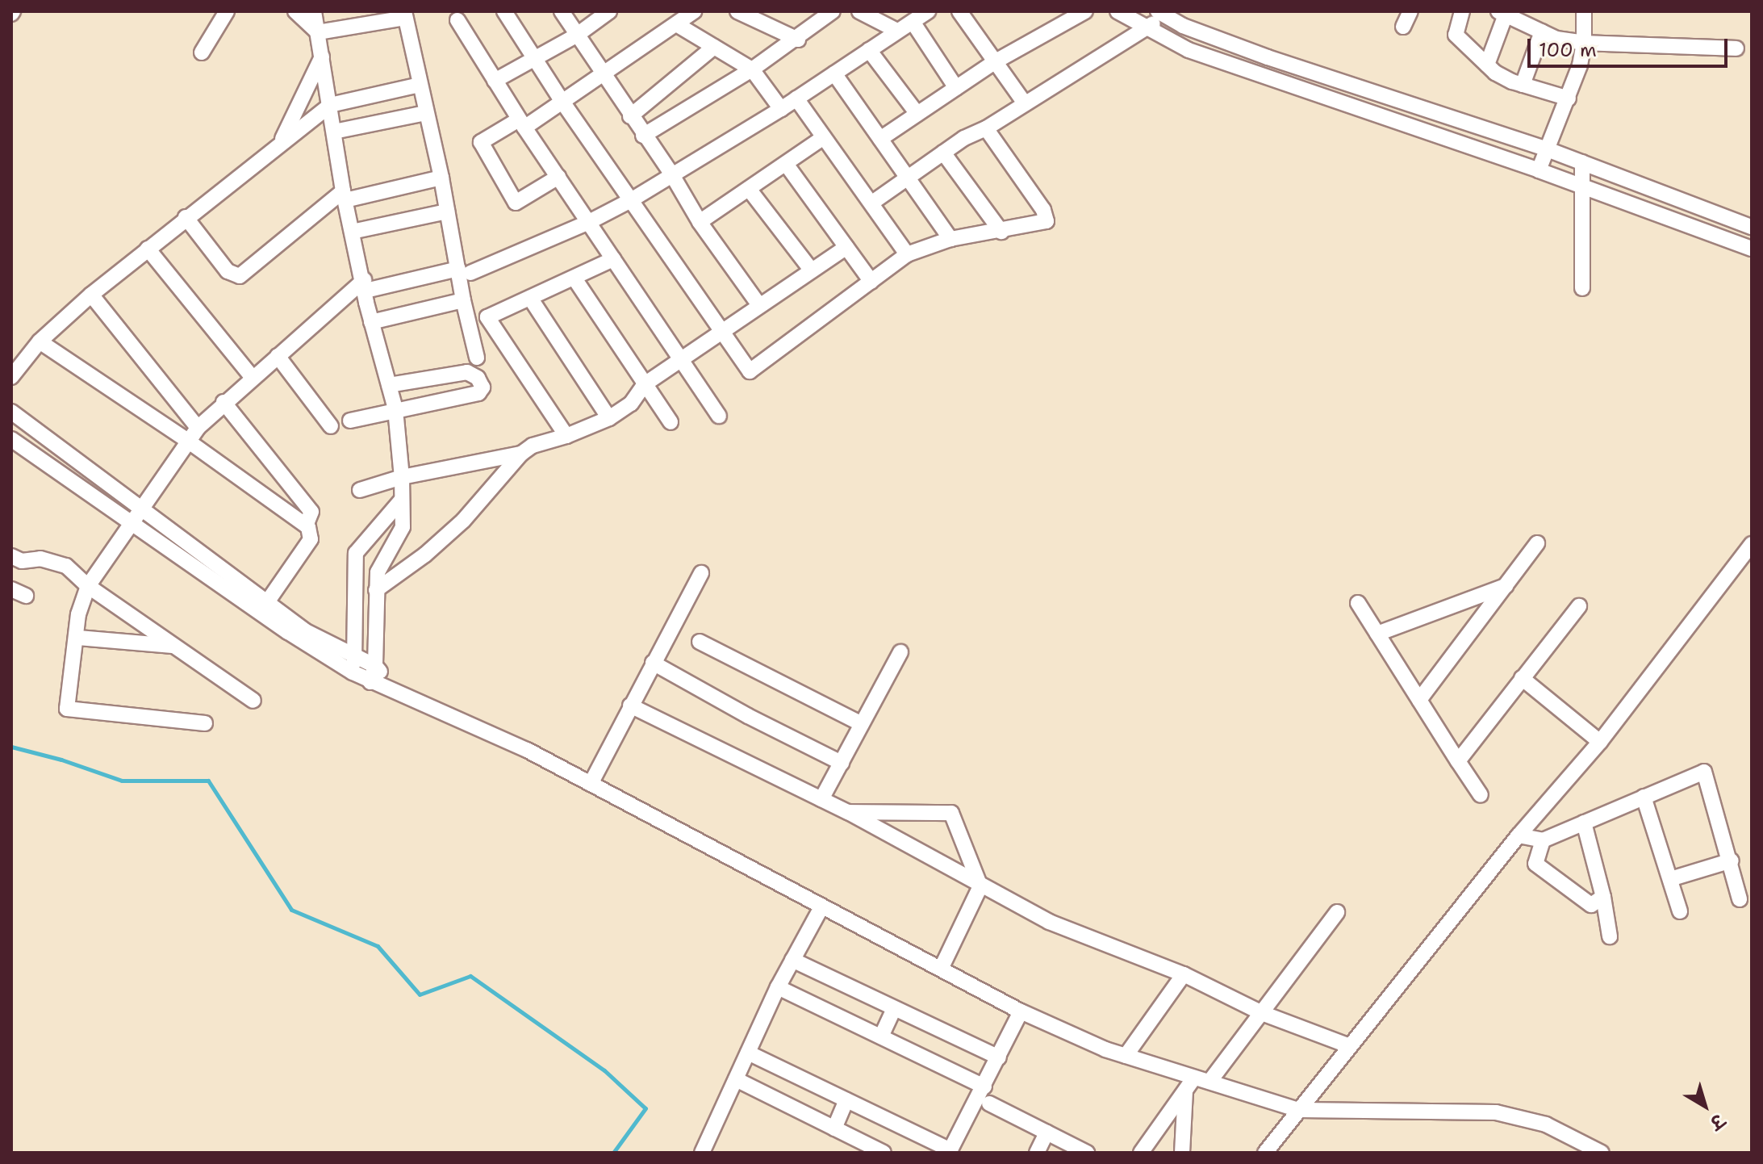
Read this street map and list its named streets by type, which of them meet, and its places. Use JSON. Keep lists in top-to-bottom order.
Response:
{
  "scale_bar": "100 m",
  "north": "bottom right"
}
